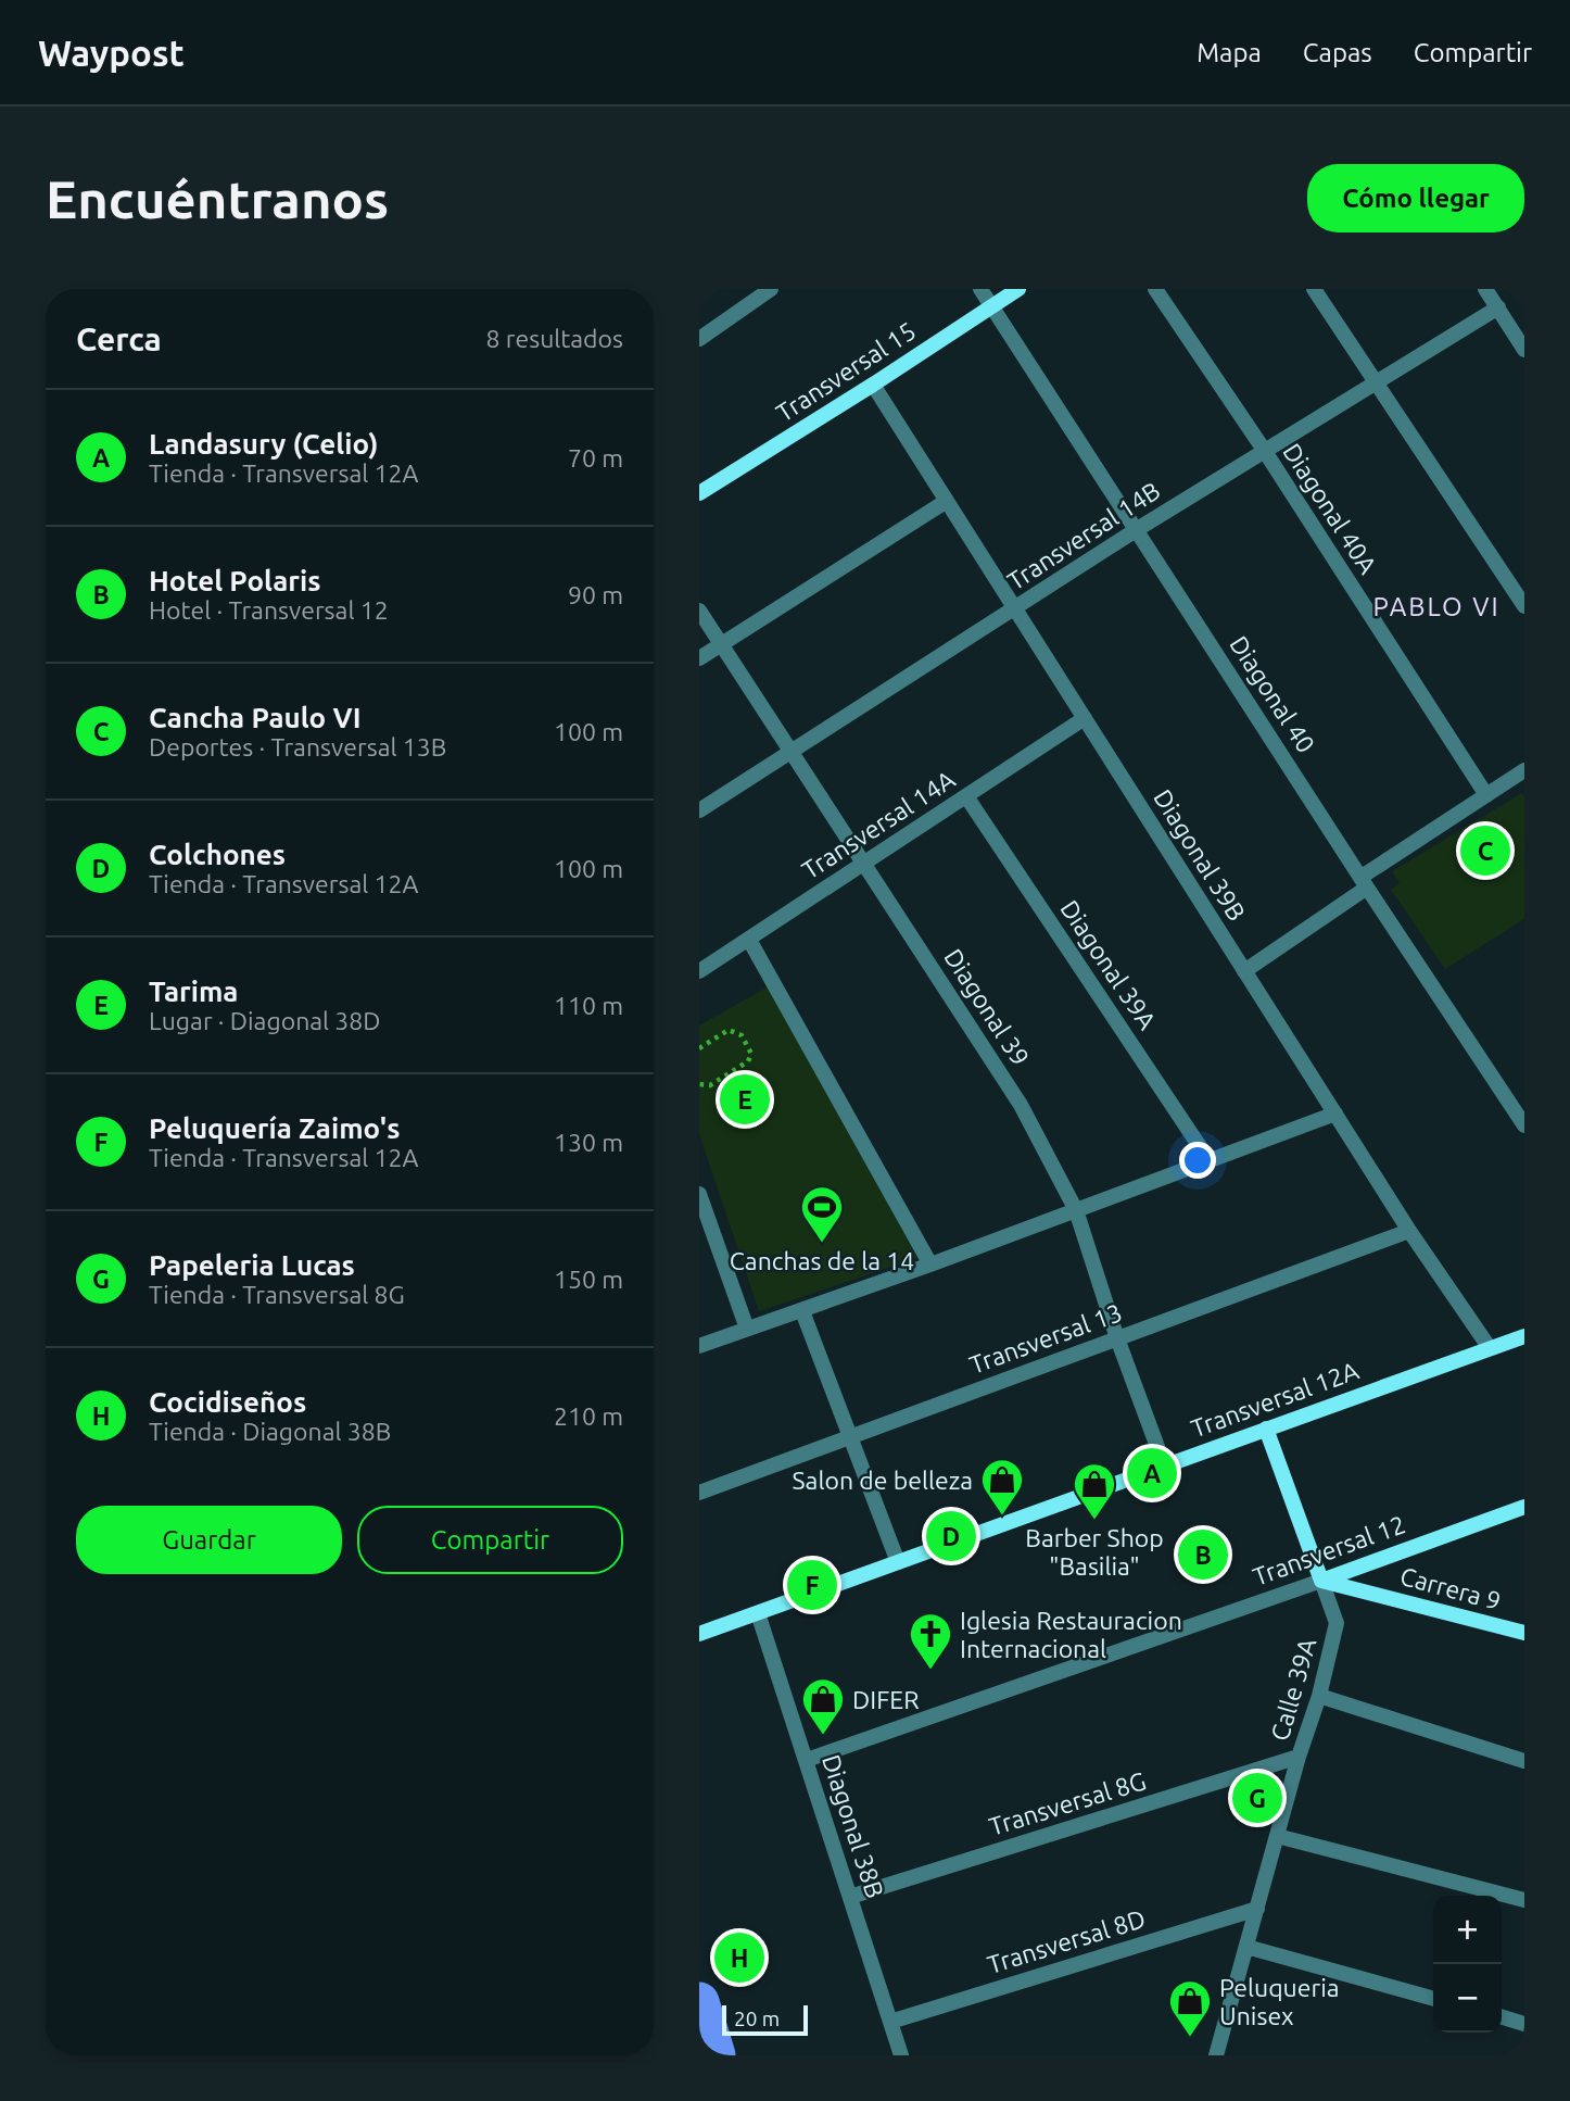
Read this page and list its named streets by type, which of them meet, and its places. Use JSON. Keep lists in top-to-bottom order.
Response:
{
  "streets": {
    "street": [
      "Transversal 15",
      "Diagonal 40A",
      "Transversal 14B",
      "Diagonal 40",
      "Transversal 14A",
      "Diagonal 39B",
      "Diagonal 39A",
      "Diagonal 39",
      "Transversal 13",
      "Transversal 12A",
      "Transversal 12",
      "Carrera 9",
      "Calle 39A",
      "Transversal 8G",
      "Diagonal 38B",
      "Transversal 8D"
    ]
  },
  "crossings": [
    ["Transversal 15", "Diagonal 40"],
    ["Transversal 15", "Diagonal 39B"],
    ["Diagonal 40A", "Transversal 14B"],
    ["Transversal 14B", "Diagonal 40"],
    ["Transversal 14B", "Diagonal 39B"],
    ["Transversal 14B", "Diagonal 39"],
    ["Transversal 14A", "Diagonal 39B"],
    ["Transversal 14A", "Diagonal 39A"],
    ["Transversal 14A", "Diagonal 39"],
    ["Diagonal 39B", "Transversal 13"],
    ["Diagonal 39B", "Transversal 12A"],
    ["Diagonal 39", "Transversal 13"],
    ["Diagonal 39", "Transversal 12A"],
    ["Transversal 12A", "Calle 39A"],
    ["Transversal 12A", "Diagonal 38B"],
    ["Transversal 12", "Carrera 9"],
    ["Transversal 12", "Calle 39A"],
    ["Transversal 12", "Diagonal 38B"],
    ["Carrera 9", "Calle 39A"],
    ["Calle 39A", "Transversal 8G"],
    ["Calle 39A", "Transversal 8D"],
    ["Transversal 8G", "Diagonal 38B"],
    ["Diagonal 38B", "Transversal 8D"]
  ],
  "districts": ["PABLO VI"],
  "places": {
    "sports": ["Canchas de la 14"],
    "shop": [
      "Salon de belleza",
      "Barber Shop \"Basilia\"",
      "DIFER",
      "Peluqueria Unisex"
    ],
    "church": ["Iglesia Restauracion Internacional"]
  },
  "scale_bar": "20 m",
  "page": {
    "header": "Waypost",
    "nav": ["Mapa", "Capas", "Compartir"],
    "buttons": [
      "Cómo llegar",
      ["Guardar", "Compartir"]
    ],
    "title": "Encuéntranos",
    "heading": ["Cerca", "8 resultados"],
    "list": [
      {
        "mark": "A",
        "name": "Landasury (Celio)",
        "note": "Tienda · Transversal 12A",
        "value": "70 m"
      },
      {
        "mark": "B",
        "name": "Hotel Polaris",
        "note": "Hotel · Transversal 12",
        "value": "90 m"
      },
      {
        "mark": "C",
        "name": "Cancha Paulo VI",
        "note": "Deportes · Transversal 13B",
        "value": "100 m"
      },
      {
        "mark": "D",
        "name": "Colchones",
        "note": "Tienda · Transversal 12A",
        "value": "100 m"
      },
      {
        "mark": "E",
        "name": "Tarima",
        "note": "Lugar · Diagonal 38D",
        "value": "110 m"
      },
      {
        "mark": "F",
        "name": "Peluquería Zaimo's",
        "note": "Tienda · Transversal 12A",
        "value": "130 m"
      },
      {
        "mark": "G",
        "name": "Papeleria Lucas",
        "note": "Tienda · Transversal 8G",
        "value": "150 m"
      },
      {
        "mark": "H",
        "name": "Cocidiseños",
        "note": "Tienda · Diagonal 38B",
        "value": "210 m"
      }
    ],
    "pins": [
      "C",
      "E",
      "A",
      "D",
      "B",
      "F",
      "G",
      "H"
    ],
    "map_buttons": ["+", "−"],
    "scale": "20 m"
  }
}
